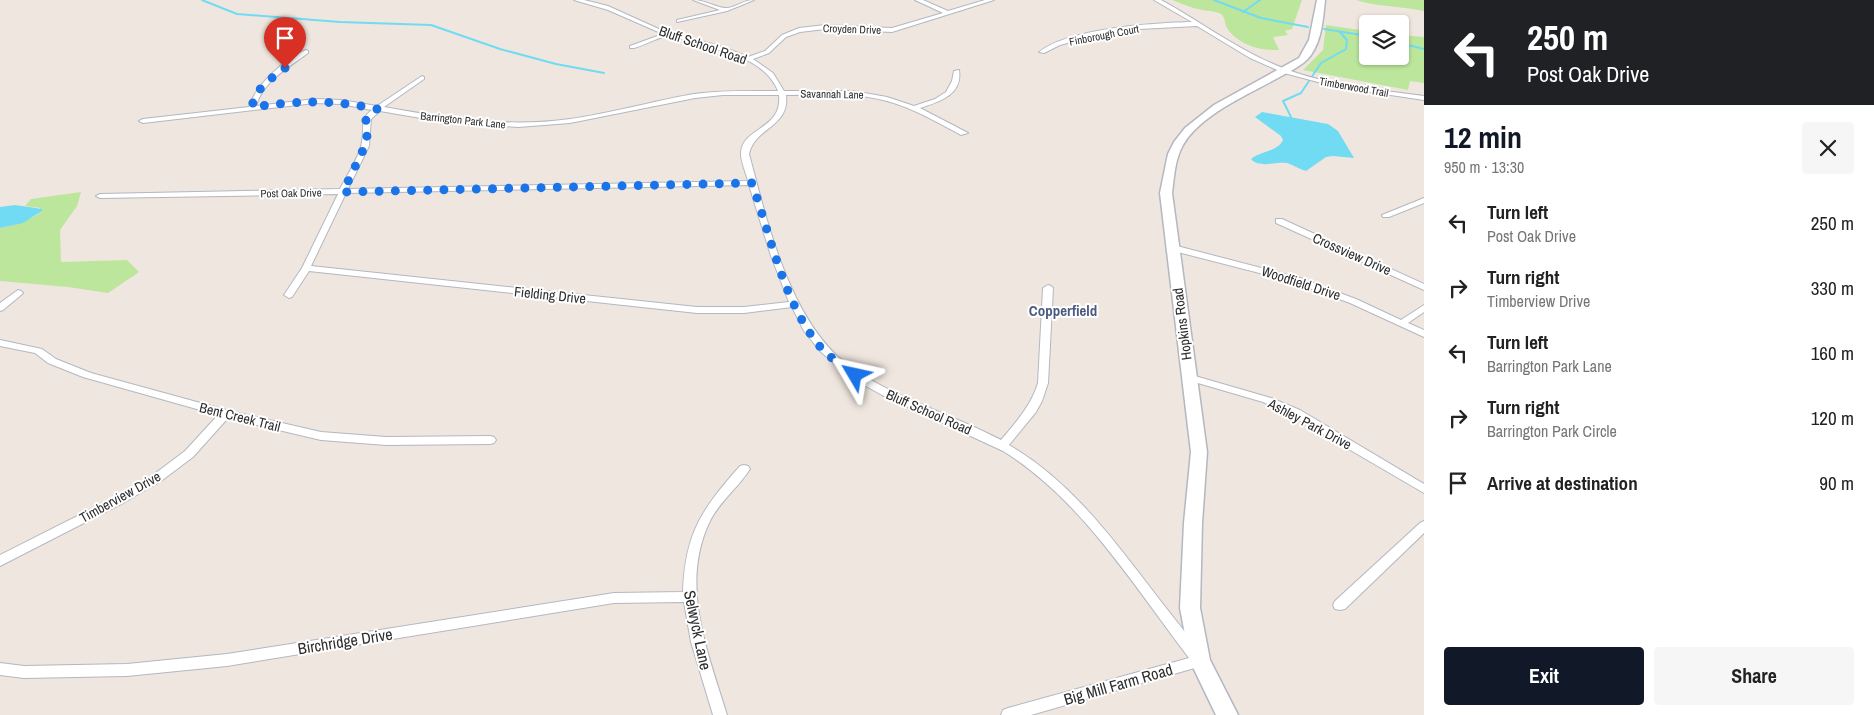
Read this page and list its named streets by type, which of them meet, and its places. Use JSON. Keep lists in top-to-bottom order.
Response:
{
  "streets": {
    "main road": ["Hopkins Road"],
    "street": [
      "Croyden Drive",
      "Finborough Court",
      "Bluff School Road",
      "Timberwood Trail",
      "Savannah Lane",
      "Barrington Park Lane",
      "Post Oak Drive",
      "Crossview Drive",
      "Woodfield Drive",
      "Fielding Drive",
      "Bent Creek Trail",
      "Ashley Park Drive",
      "Timberview Drive",
      "Selwyck Lane",
      "Birchridge Drive",
      "Big Mill Farm Road"
    ]
  },
  "crossings": [
    ["Croyden Drive", "Bluff School Road"],
    ["Finborough Court", "Timberwood Trail"],
    ["Bluff School Road", "Savannah Lane"],
    ["Bluff School Road", "Barrington Park Lane"],
    ["Bluff School Road", "Post Oak Drive"],
    ["Bluff School Road", "Fielding Drive"],
    ["Bluff School Road", "Hopkins Road"],
    ["Bluff School Road", "Big Mill Farm Road"],
    ["Timberwood Trail", "Hopkins Road"],
    ["Savannah Lane", "Barrington Park Lane"],
    ["Woodfield Drive", "Hopkins Road"],
    ["Hopkins Road", "Ashley Park Drive"],
    ["Hopkins Road", "Big Mill Farm Road"],
    ["Bent Creek Trail", "Timberview Drive"],
    ["Selwyck Lane", "Birchridge Drive"]
  ],
  "districts": ["Copperfield"],
  "page": {
    "turn": ["250 m", "Post Oak Drive"],
    "heading": ["12 min", "950 m · 13:30"],
    "list": [
      {
        "name": "Turn left",
        "note": "Post Oak Drive",
        "value": "250 m"
      },
      {
        "name": "Turn right",
        "note": "Timberview Drive",
        "value": "330 m"
      },
      {
        "name": "Turn left",
        "note": "Barrington Park Lane",
        "value": "160 m"
      },
      {
        "name": "Turn right",
        "note": "Barrington Park Circle",
        "value": "120 m"
      },
      {
        "name": "Arrive at destination",
        "value": "90 m"
      }
    ],
    "buttons": ["Exit", "Share"]
  }
}
